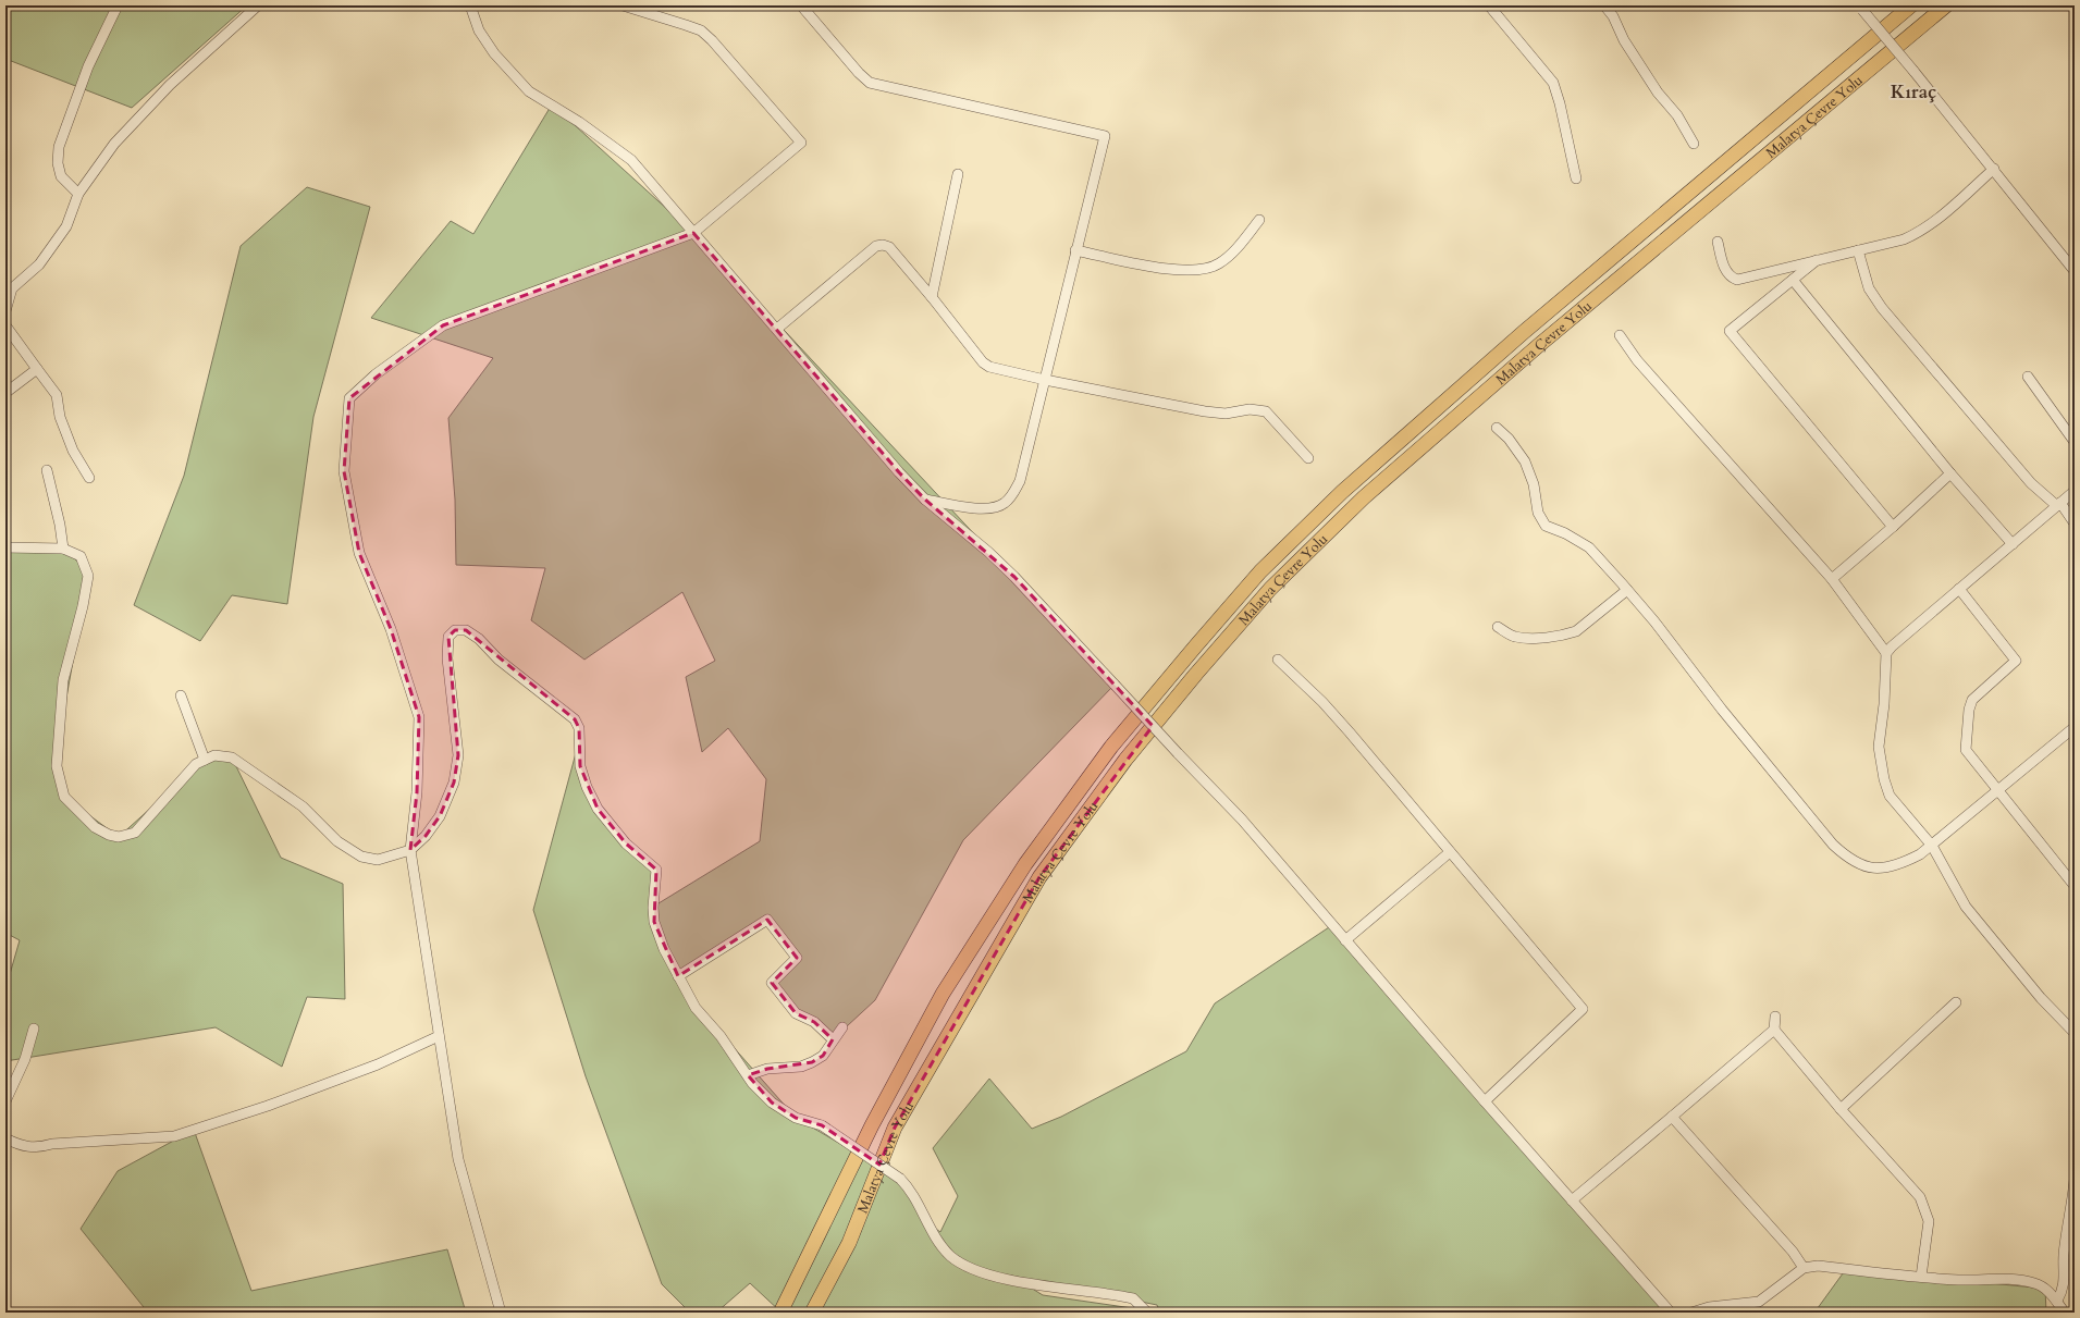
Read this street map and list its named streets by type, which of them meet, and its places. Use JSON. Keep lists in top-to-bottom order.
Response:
{
  "streets": {
    "highway": ["Malatya Çevre Yolu"]
  },
  "districts": ["Kıraç"]
}
